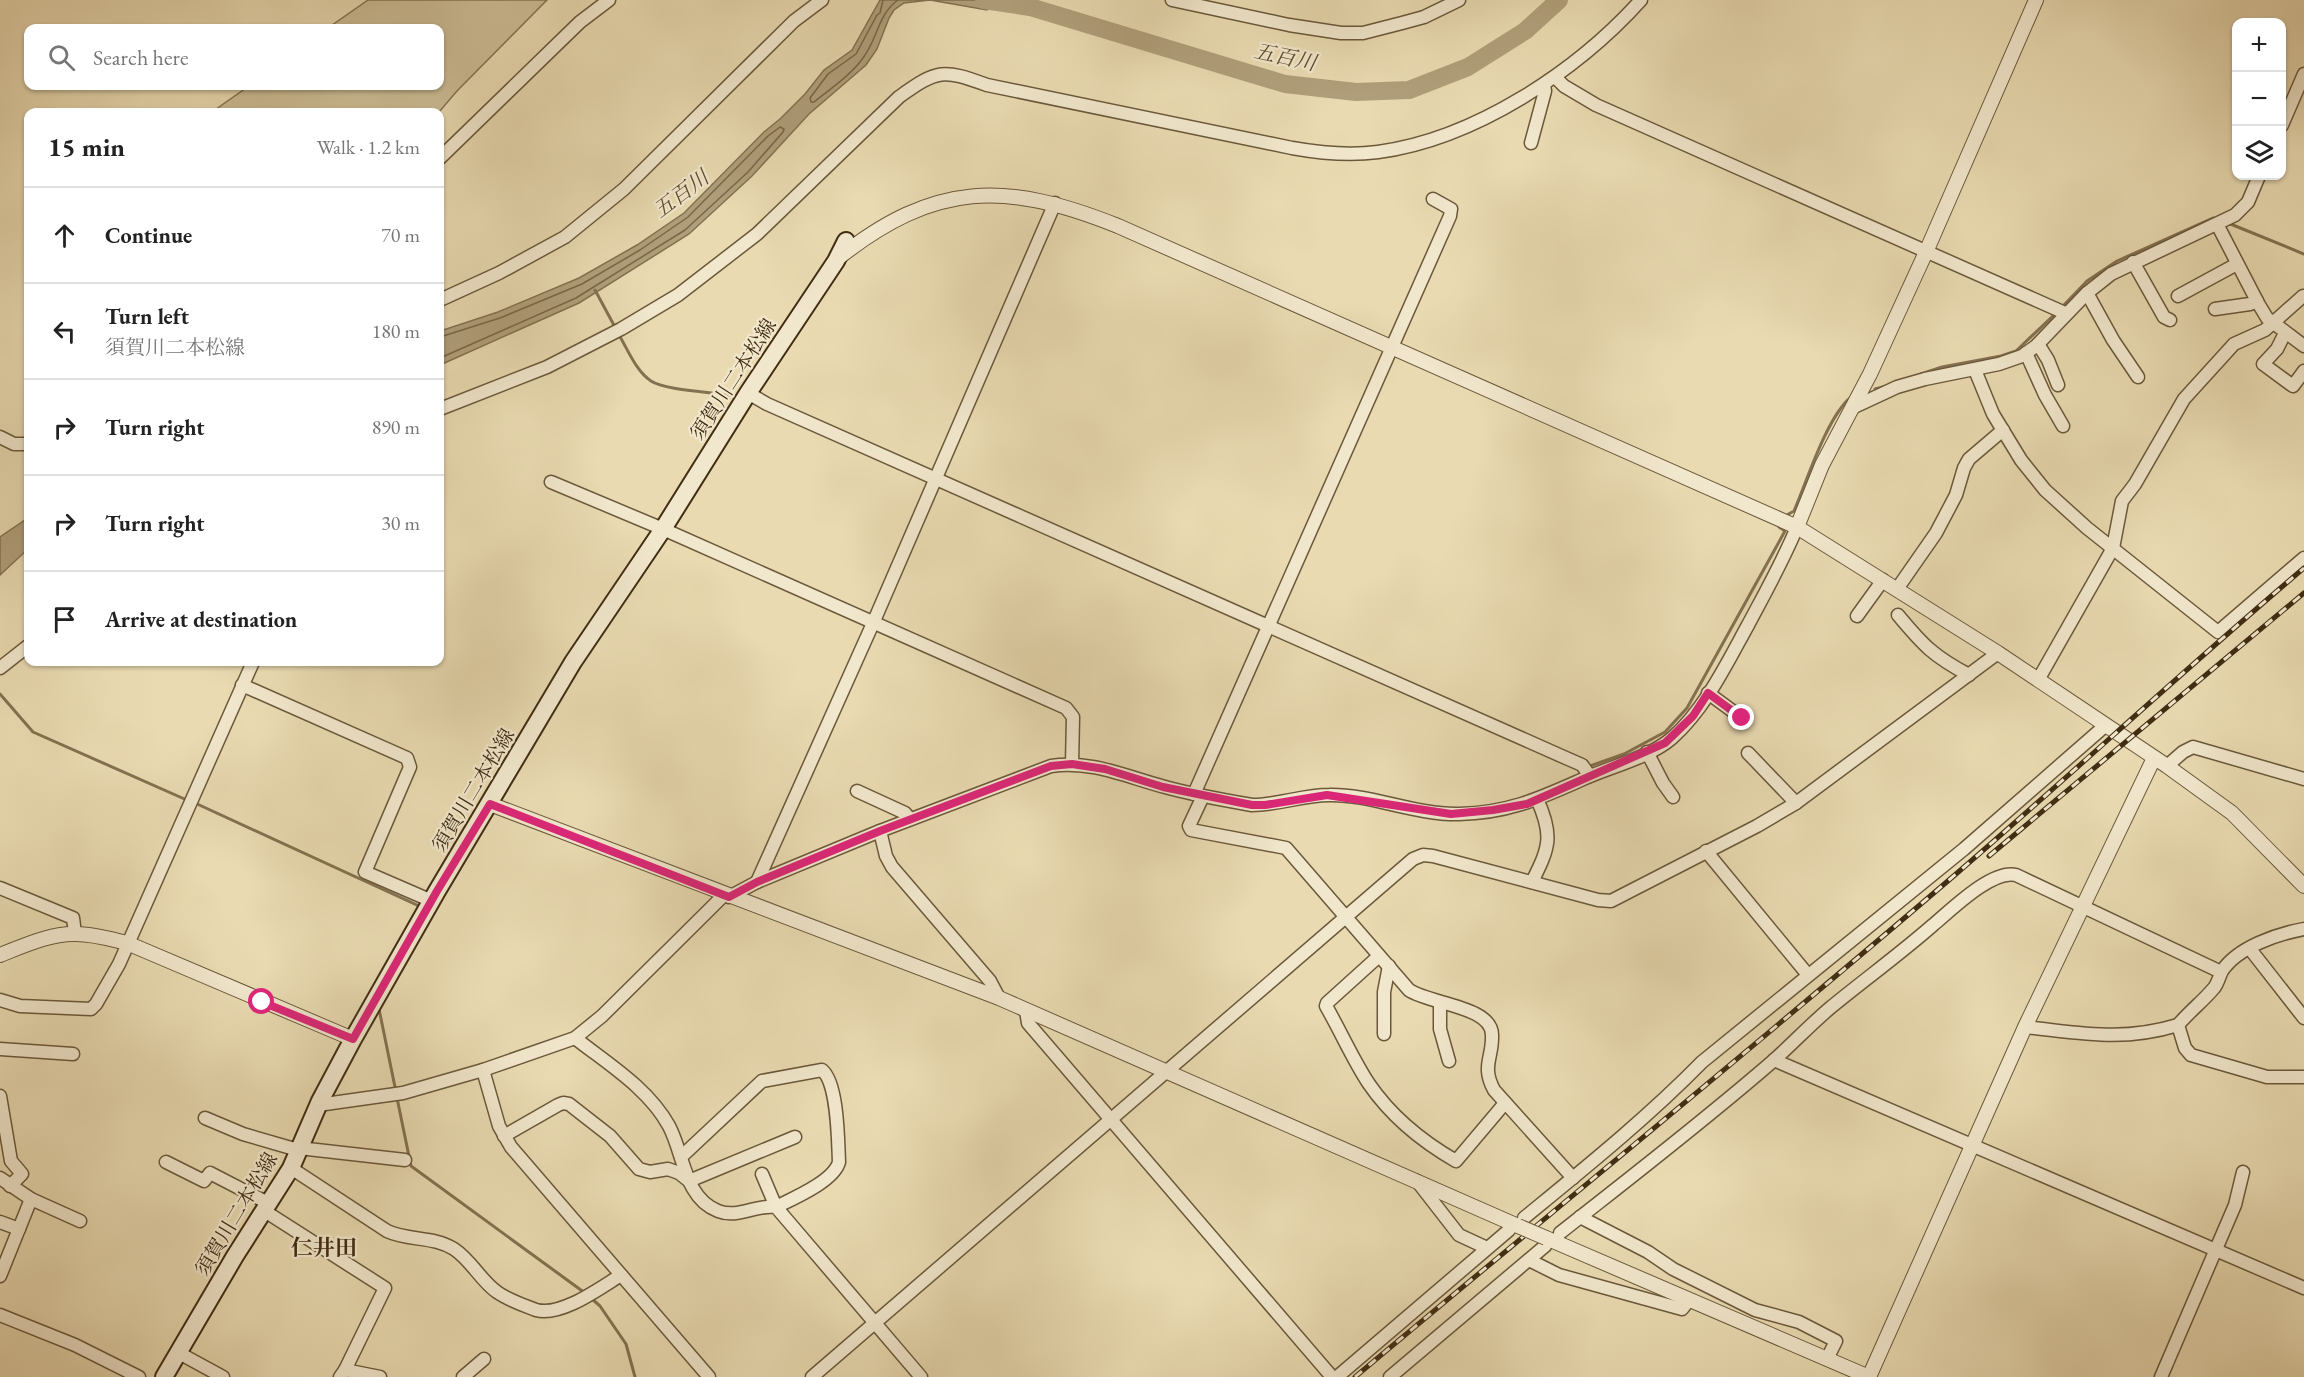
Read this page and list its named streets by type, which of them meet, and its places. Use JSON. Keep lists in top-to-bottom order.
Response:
{
  "streets": {
    "main road": ["須賀川二本松線"]
  },
  "districts": ["仁井田"],
  "water": ["五百川"],
  "page": {
    "map_buttons": ["+", "−"],
    "search": "Search here",
    "heading": ["15 min", "Walk · 1.2 km"],
    "list": [
      ["Continue", "70 m"],
      ["Turn left", "須賀川二本松線", "180 m"],
      ["Turn right", "890 m"],
      ["Turn right", "30 m"],
      "Arrive at destination"
    ]
  }
}
